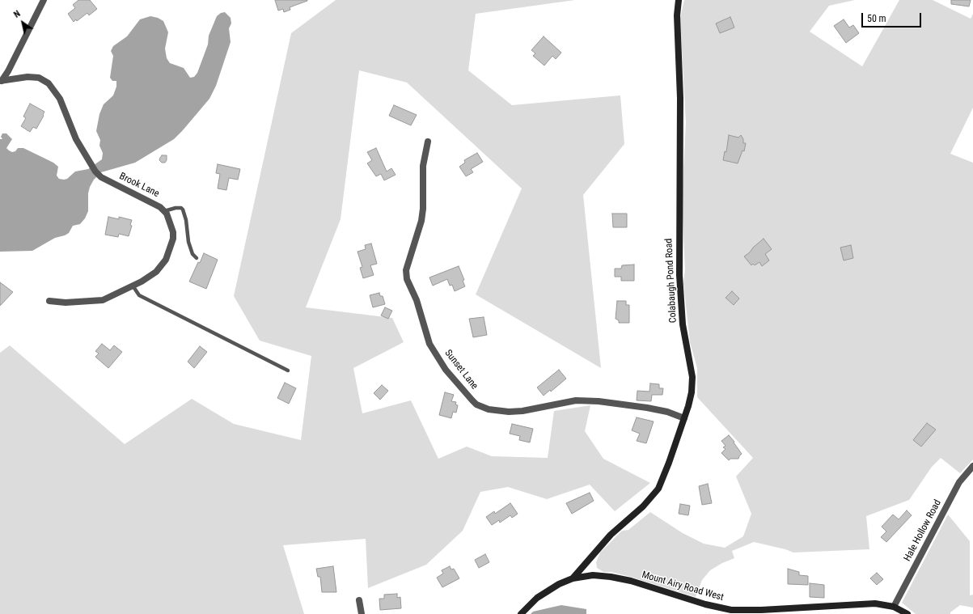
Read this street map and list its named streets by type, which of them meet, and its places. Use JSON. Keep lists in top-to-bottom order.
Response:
{
  "streets": {
    "street": [
      "Brook Lane",
      "Colabaugh Pond Road",
      "Sunset Lane",
      "Hale Hollow Road",
      "Mount Airy Road West"
    ]
  },
  "crossings": [
    ["Colabaugh Pond Road", "Sunset Lane"],
    ["Colabaugh Pond Road", "Mount Airy Road West"],
    ["Hale Hollow Road", "Mount Airy Road West"]
  ],
  "scale_bar": "50 m",
  "north": "top left"
}
